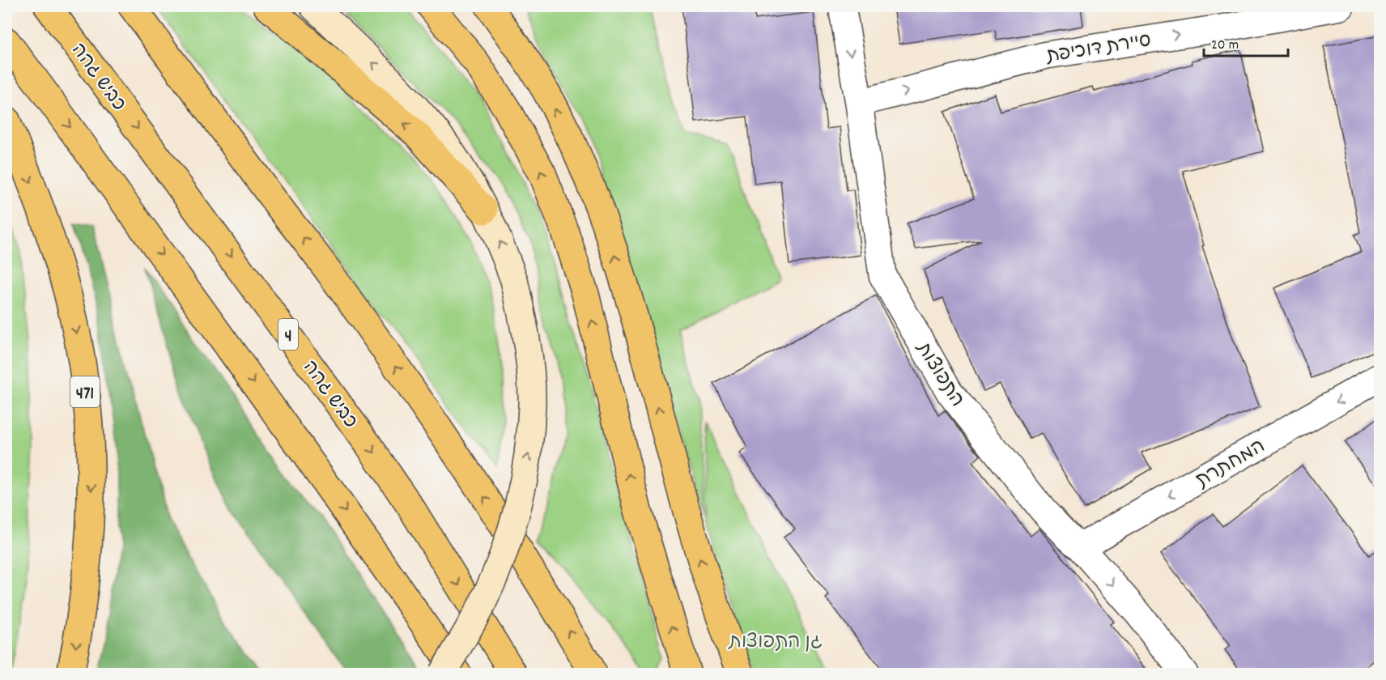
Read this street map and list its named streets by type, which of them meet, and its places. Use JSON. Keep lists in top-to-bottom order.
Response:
{
  "streets": {
    "highway": ["כביש גהה", "4", "471"],
    "street": ["סיירת דוכיפת", "התפוצות", "המחתרת"]
  },
  "crossings": [
    ["סיירת דוכיפת", "התפוצות"],
    ["התפוצות", "המחתרת"]
  ],
  "one_way": ["סיירת דוכיפת", "המחתרת"],
  "parks": ["גן התפוצות"],
  "scale_bar": "20 m"
}
